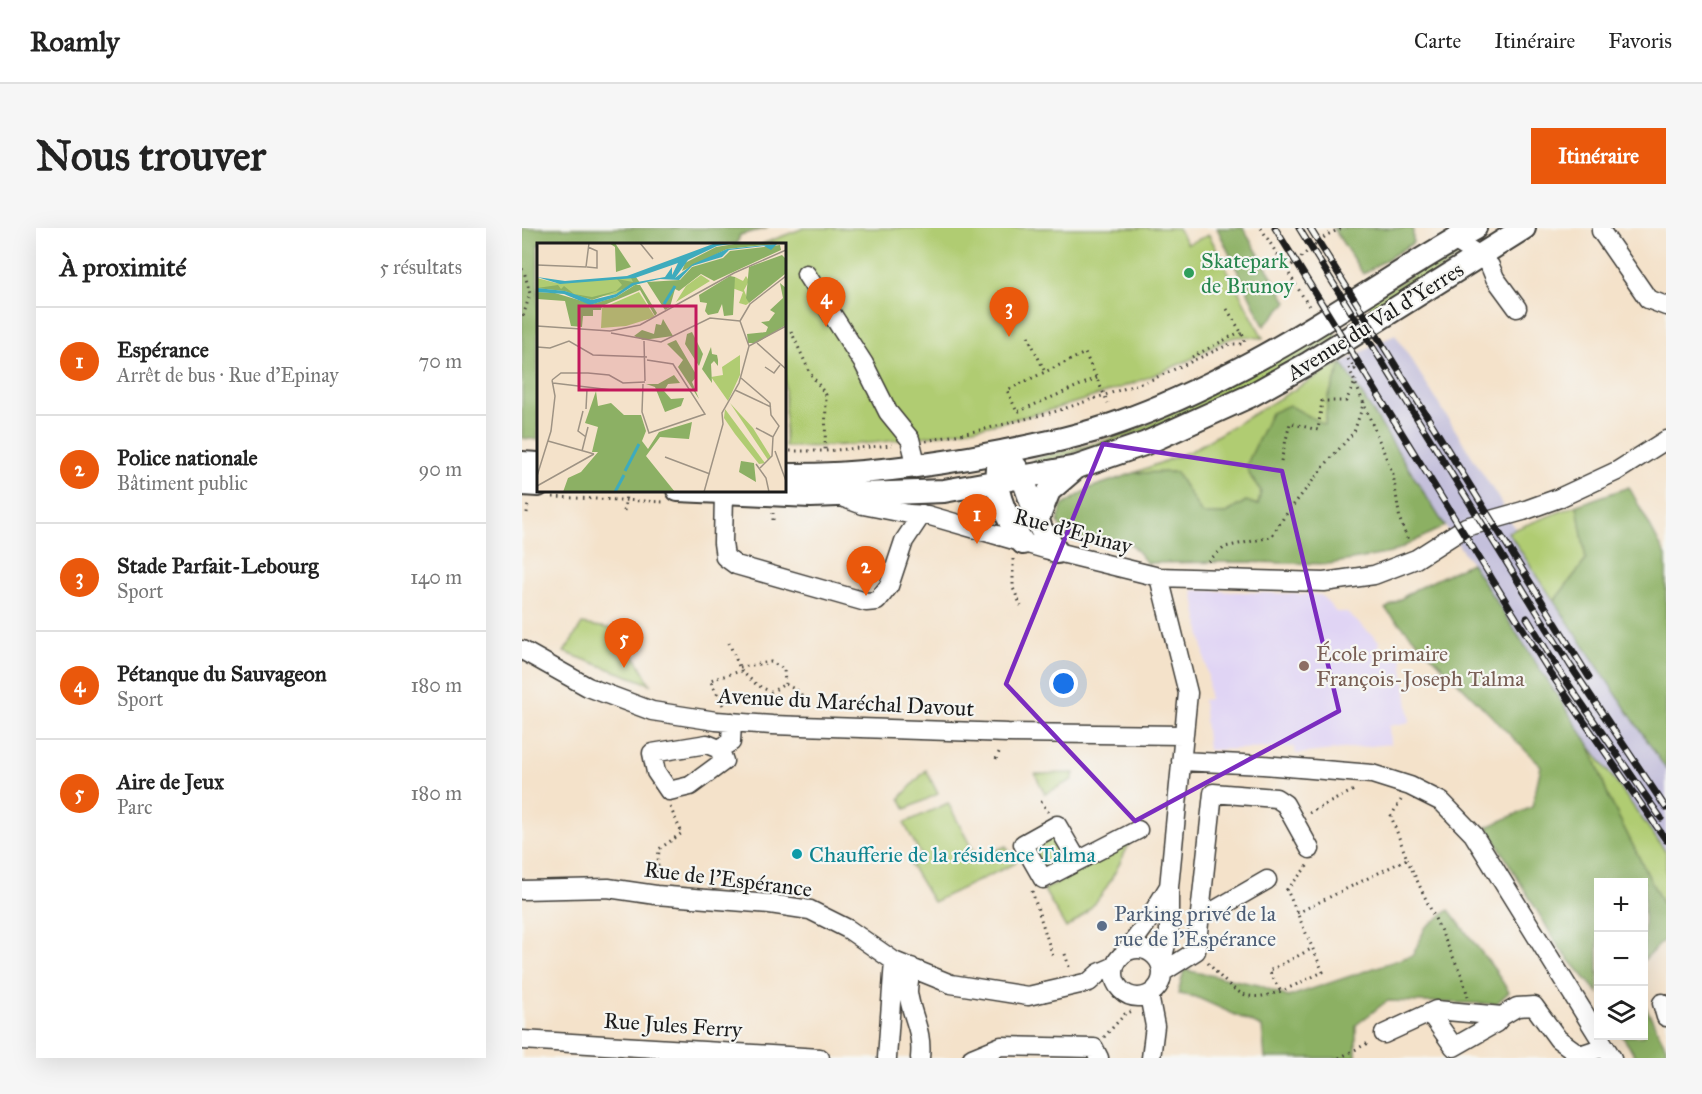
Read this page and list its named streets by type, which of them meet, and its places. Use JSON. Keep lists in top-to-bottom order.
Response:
{
  "streets": {
    "main road": ["Avenue du Val d'Yerres"],
    "street": [
      "Rue d'Epinay",
      "Avenue du Maréchal Davout",
      "Rue de l'Espérance",
      "Rue Jules Ferry"
    ]
  },
  "crossings": [
    ["Rue d'Epinay", "Rue de l'Espérance"],
    ["Avenue du Maréchal Davout", "Rue de l'Espérance"]
  ],
  "places": [
    "Skatepark de Brunoy",
    "École primaire François-Joseph Talma",
    "Chaufferie de la résidence Talma",
    "Parking privé de la rue de l'Espérance"
  ],
  "page": {
    "header": "Roamly",
    "nav": ["Carte", "Itinéraire", "Favoris"],
    "buttons": "Itinéraire",
    "title": "Nous trouver",
    "heading": ["À proximité", "5 résultats"],
    "pins": [
      "4",
      "3",
      "1",
      "2",
      "5"
    ],
    "list": [
      {
        "mark": "1",
        "name": "Espérance",
        "note": "Arrêt de bus · Rue d'Epinay",
        "value": "70 m"
      },
      {
        "mark": "2",
        "name": "Police nationale",
        "note": "Bâtiment public",
        "value": "90 m"
      },
      {
        "mark": "3",
        "name": "Stade Parfait-Lebourg",
        "note": "Sport",
        "value": "140 m"
      },
      {
        "mark": "4",
        "name": "Pétanque du Sauvageon",
        "note": "Sport",
        "value": "180 m"
      },
      {
        "mark": "5",
        "name": "Aire de Jeux",
        "note": "Parc",
        "value": "180 m"
      }
    ],
    "map_buttons": ["+", "−"]
  }
}
